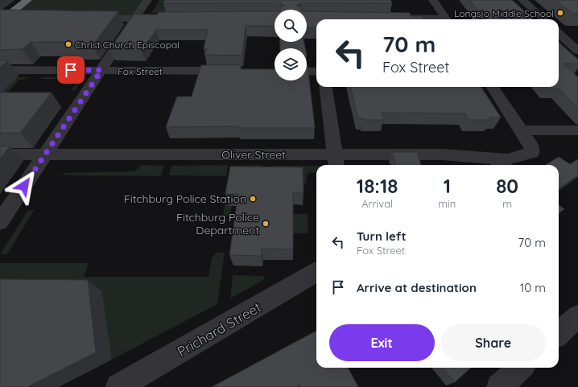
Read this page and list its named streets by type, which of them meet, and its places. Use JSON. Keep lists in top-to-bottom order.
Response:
{
  "streets": {
    "street": ["Fox Street", "Oliver Street", "Prichard Street"]
  },
  "places": [
    "Longsjo Middle School",
    "Christ Church Episcopal",
    "Fitchburg Police Station",
    "Fitchburg Police Department"
  ],
  "page": {
    "turn": ["70 m", "Fox Street"],
    "eta": [
      "18:18",
      "Arrival",
      "1",
      "min",
      "80",
      "m"
    ],
    "list": [
      {
        "name": "Turn left",
        "note": "Fox Street",
        "value": "70 m"
      },
      {
        "name": "Arrive at destination",
        "value": "10 m"
      }
    ],
    "buttons": ["Exit", "Share"]
  }
}
